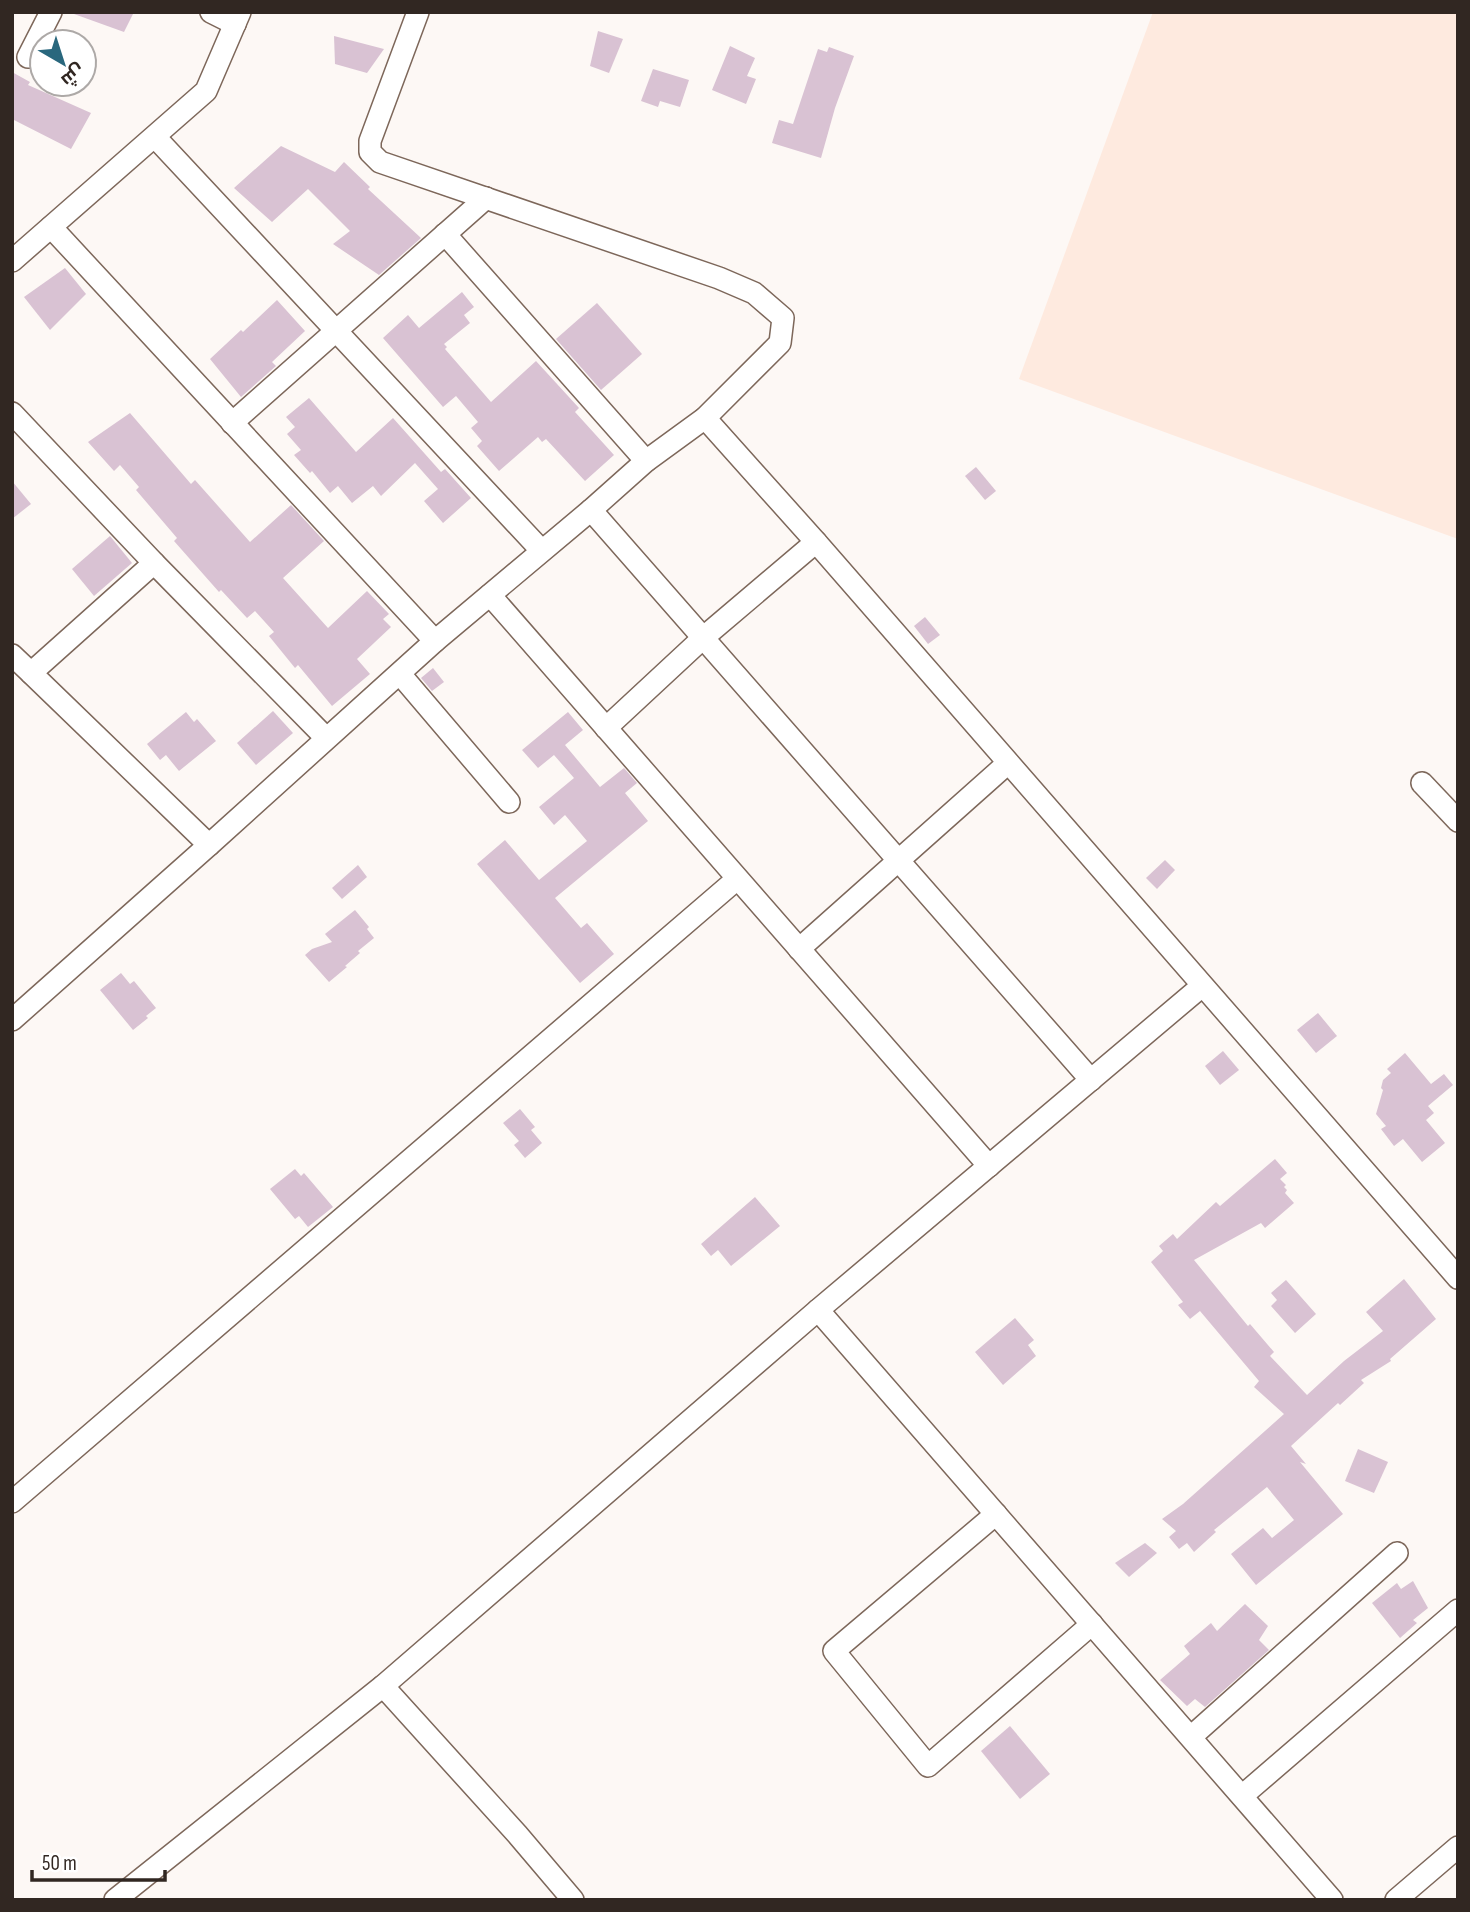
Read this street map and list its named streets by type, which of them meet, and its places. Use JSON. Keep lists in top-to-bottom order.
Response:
{
  "scale_bar": "50 m",
  "north": "bottom right"
}
